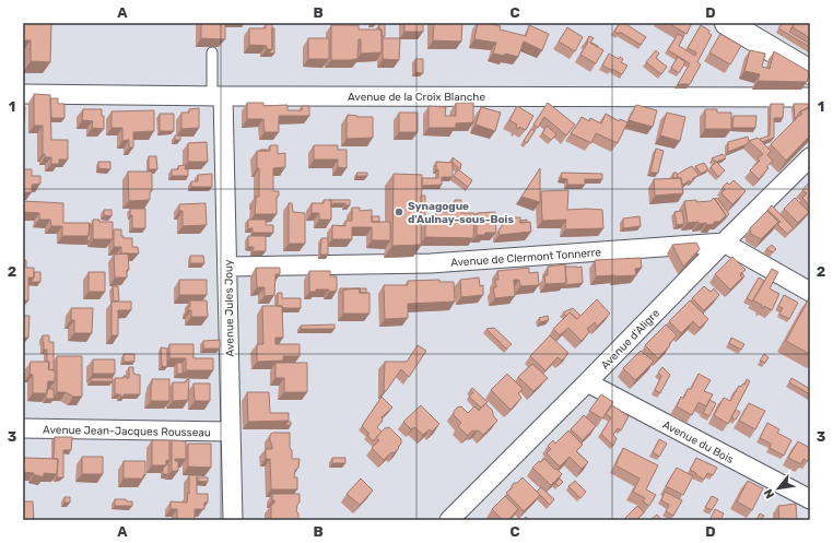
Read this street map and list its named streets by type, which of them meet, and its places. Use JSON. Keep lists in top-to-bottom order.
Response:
{
  "streets": {
    "street": [
      "Avenue de la Croix Blanche",
      "Avenue de Clermont Tonnerre",
      "Avenue Jules Jouy",
      "Avenue d'Aligre",
      "Avenue Jean-Jacques Rousseau",
      "Avenue du Bois"
    ]
  },
  "crossings": [
    ["Avenue de la Croix Blanche", "Avenue Jules Jouy"],
    ["Avenue de Clermont Tonnerre", "Avenue Jules Jouy"],
    ["Avenue de Clermont Tonnerre", "Avenue d'Aligre"],
    ["Avenue Jules Jouy", "Avenue Jean-Jacques Rousseau"],
    ["Avenue d'Aligre", "Avenue du Bois"]
  ],
  "places": ["Synagogue d'Aulnay-sous-Bois"],
  "north": "bottom left",
  "grid": {
    "columns": [
      "A",
      "B",
      "C",
      "D"
    ],
    "rows": ["1", "2", "3"]
  }
}
